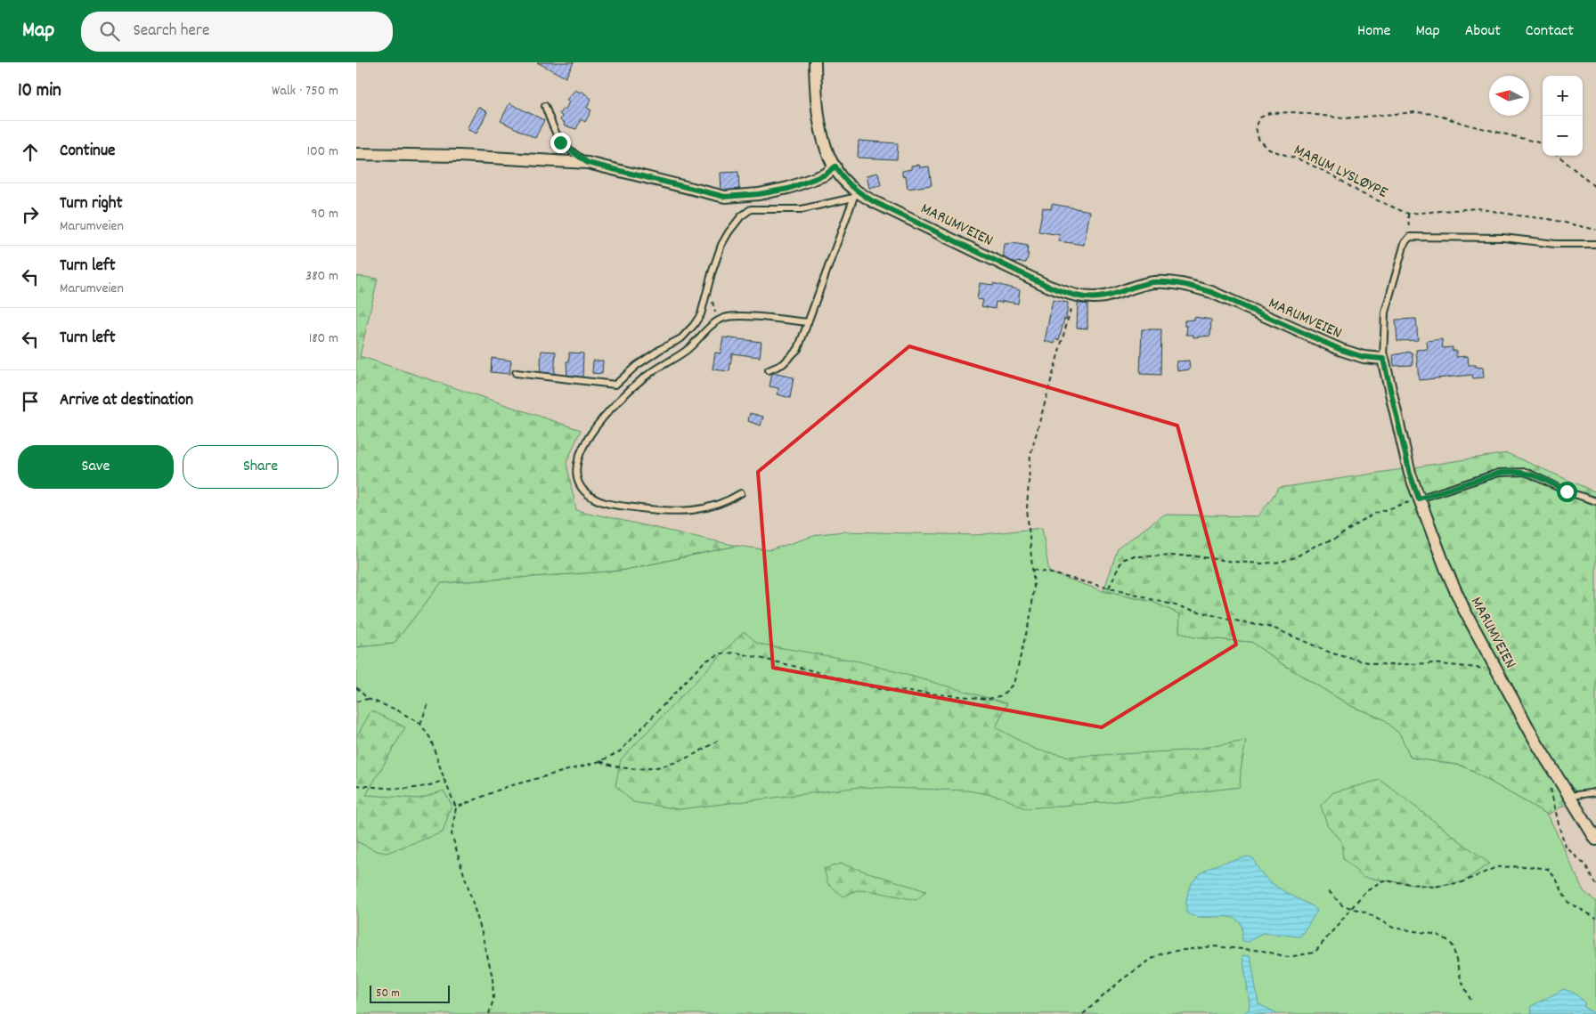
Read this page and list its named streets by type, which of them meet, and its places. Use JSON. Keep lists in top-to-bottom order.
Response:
{
  "streets": {
    "street": ["MARUMVEIEN"],
    "path": ["MARUM LYSLØYPE"]
  },
  "scale_bar": "50 m",
  "north": "left",
  "page": {
    "header": "Map",
    "search": "Search here",
    "nav": [
      "Home",
      "Map",
      "About",
      "Contact"
    ],
    "heading": ["10 min", "Walk · 750 m"],
    "map_buttons": ["+", "−"],
    "list": [
      ["Continue", "100 m"],
      ["Turn right", "Marumveien", "90 m"],
      ["Turn left", "Marumveien", "380 m"],
      ["Turn left", "180 m"],
      "Arrive at destination"
    ],
    "buttons": ["Save", "Share"],
    "scale": "50 m"
  }
}
